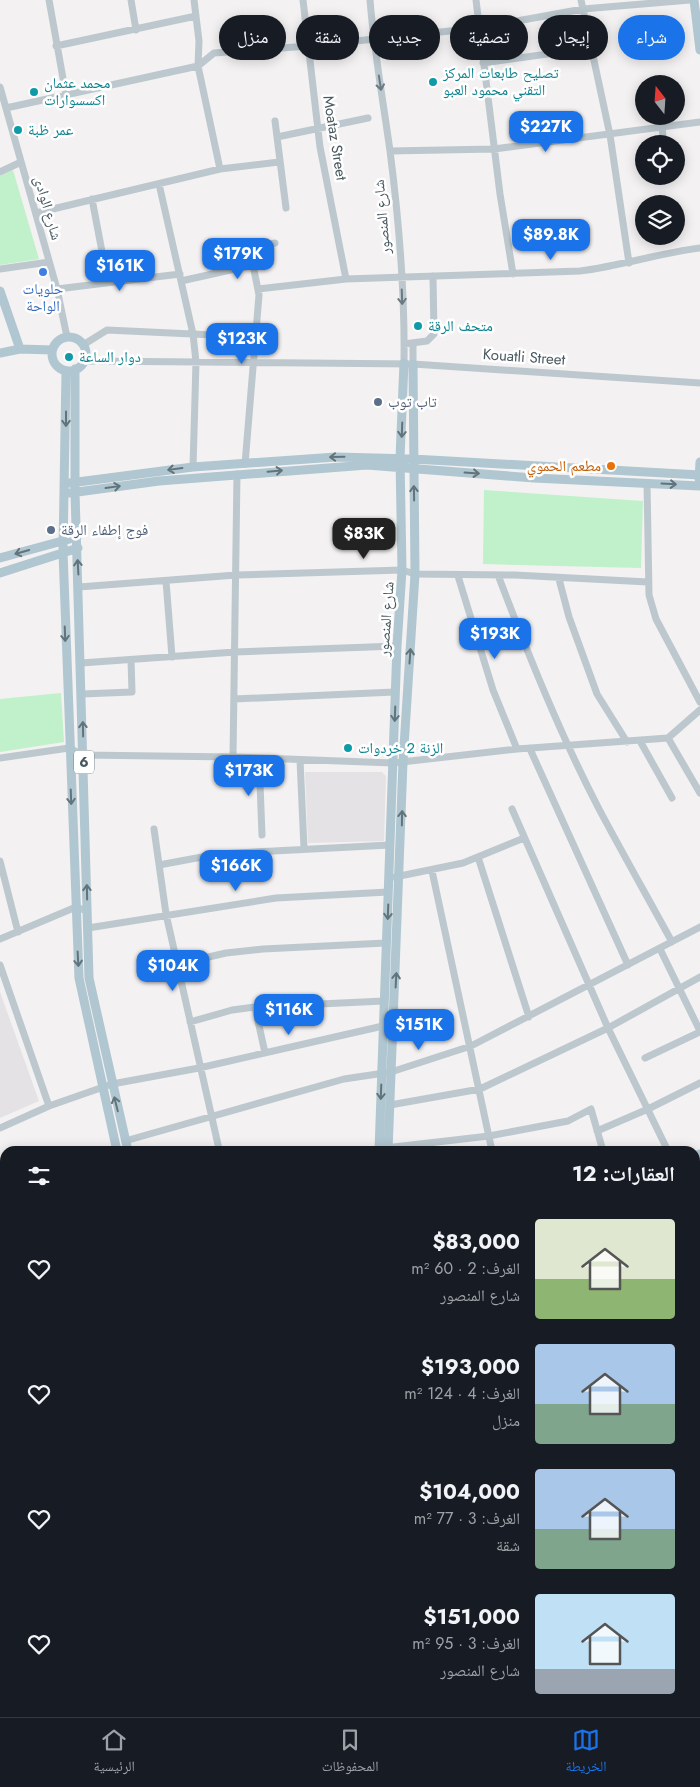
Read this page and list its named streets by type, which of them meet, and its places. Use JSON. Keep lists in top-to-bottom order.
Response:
{
  "streets": {
    "main road": ["شارع المنصور", "6"],
    "street": ["Moataz Street", "شارع الوادى", "Kouatli Street"]
  },
  "crossings": [
    ["شارع الوادى", "Kouatli Street"],
    ["شارع الوادى", "6"],
    ["شارع المنصور", "Kouatli Street"],
    ["Kouatli Street", "6"]
  ],
  "places": [
    "تصليح طابعات المركز التقني محمود العبو",
    "محمد عثمان اكسسوارات",
    "عمر ظبة",
    "حلويات الواحة",
    "متحف الرقة",
    "دوار الساعة",
    "تاب توب",
    "مطعم الحموي",
    "فوج إطفاء الرقة",
    "الزنة 2 خردوات"
  ],
  "north": "top",
  "page": {
    "chip": [
      "شراء",
      "إيجار",
      "تصفية",
      "جديد",
      "شقة",
      "منزل"
    ],
    "price": [
      "$227K",
      "$89.8K",
      "$179K",
      "$161K",
      "$123K",
      "$83K",
      "$193K",
      "$173K",
      "$166K",
      "$104K",
      "$116K",
      "$151K"
    ],
    "heading": "العقارات: 12",
    "list": [
      {
        "name": "$83,000",
        "note": "الغرف: 2 · 60 m² · شارع المنصور"
      },
      {
        "name": "$193,000",
        "note": "الغرف: 4 · 124 m² · منزل"
      },
      {
        "name": "$104,000",
        "note": "الغرف: 3 · 77 m² · شقة"
      },
      {
        "name": "$151,000",
        "note": "الغرف: 3 · 95 m² · شارع المنصور"
      }
    ],
    "tabs": ["الخريطة", "المحفوظات", "الرئيسية"]
  }
}
